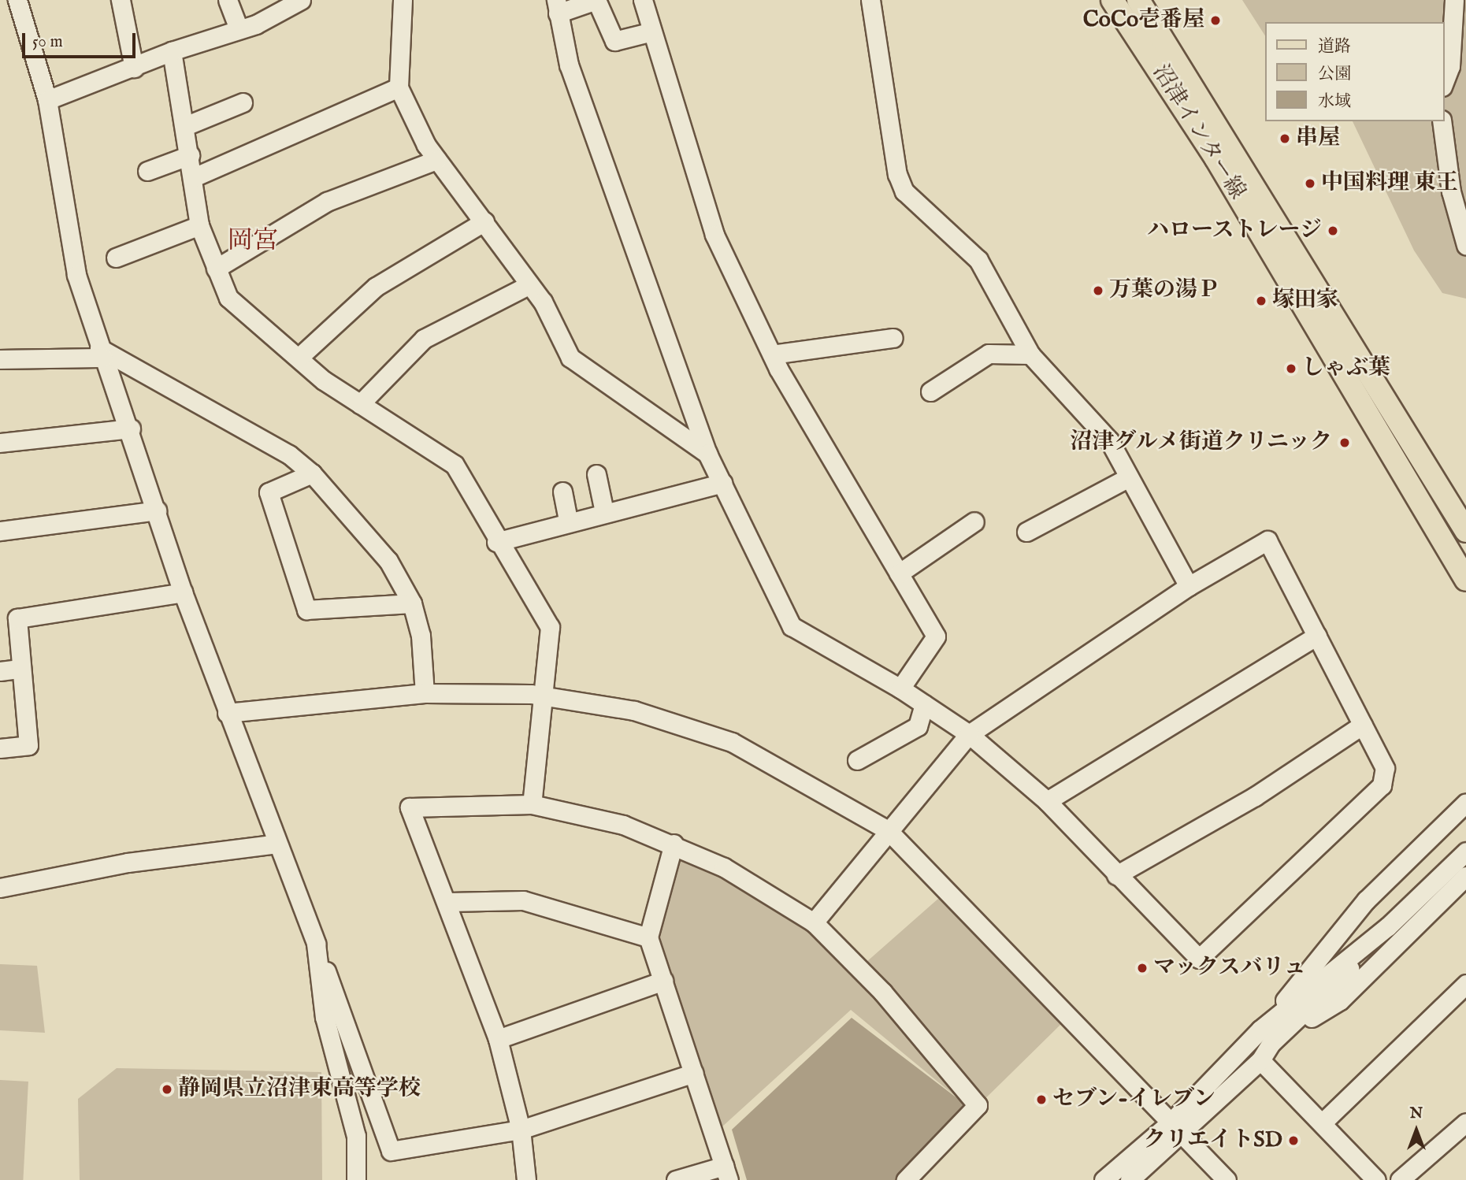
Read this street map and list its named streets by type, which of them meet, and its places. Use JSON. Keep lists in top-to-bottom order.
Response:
{
  "streets": {
    "main road": ["沼津インター線"]
  },
  "districts": ["岡宮"],
  "places": [
    "CoCo壱番屋",
    "串屋",
    "中国料理 東王",
    "ハローストレージ",
    "万葉の湯Ｐ",
    "塚田家",
    "しゃぶ葉",
    "沼津グルメ街道クリニック",
    "マックスバリュ",
    "静岡県立沼津東高等学校",
    "セブン-イレブン",
    "クリエイトSD"
  ],
  "legend": ["道路", "公園", "水域"],
  "scale_bar": "50 m",
  "north": "top"
}
